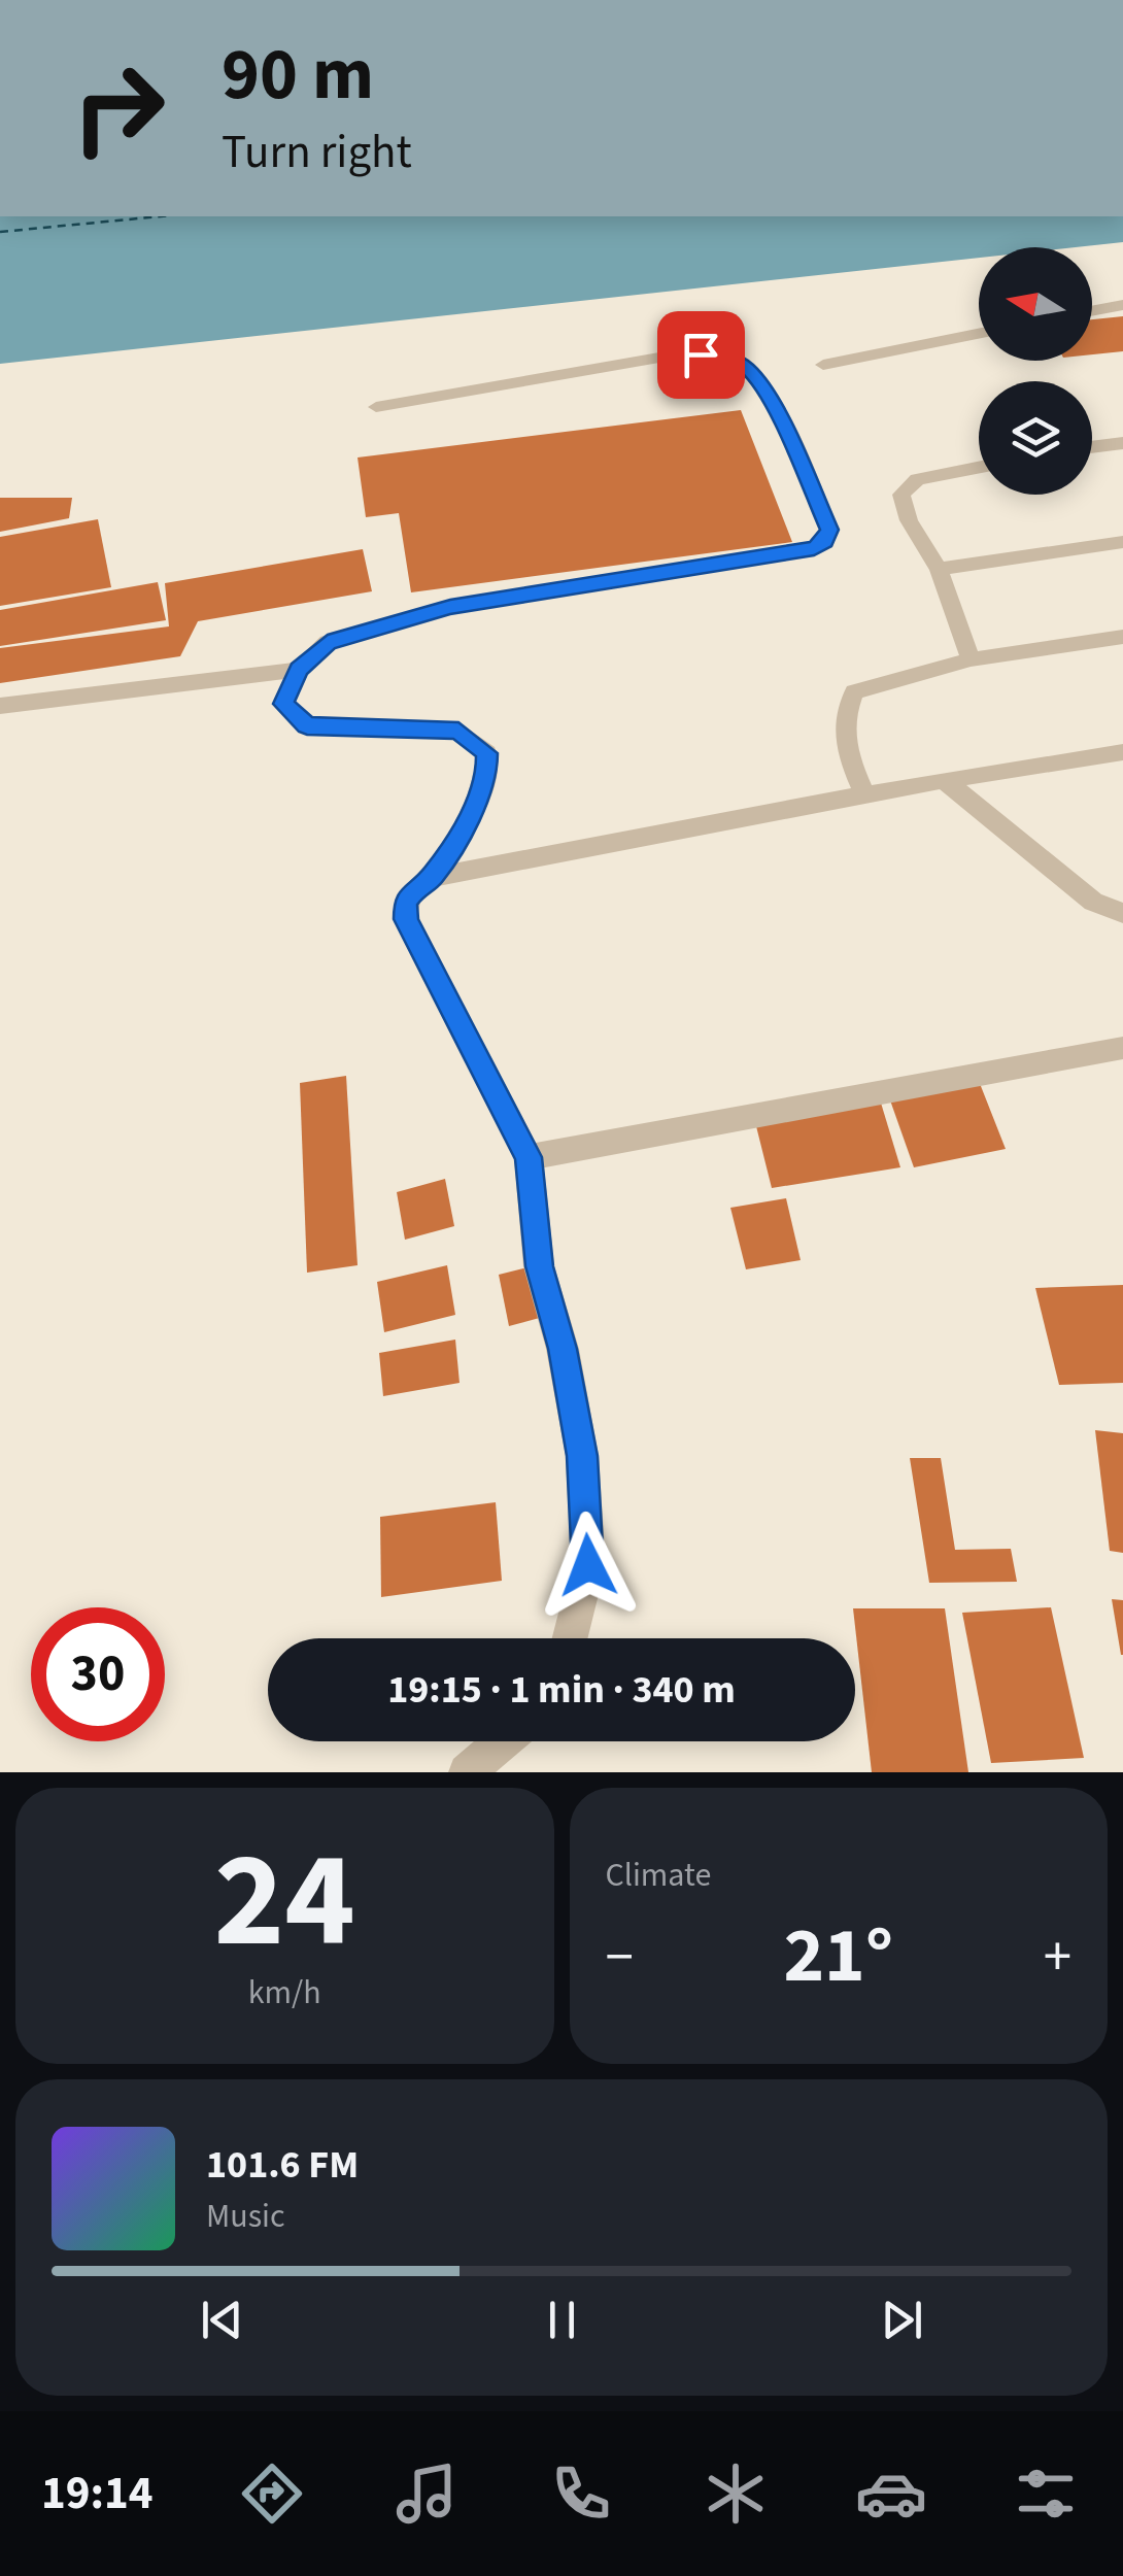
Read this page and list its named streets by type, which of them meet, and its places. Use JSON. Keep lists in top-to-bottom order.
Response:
{
  "north": "left",
  "page": {
    "turn": ["90 m", "Turn right"],
    "limit": "30",
    "trip": "19:15 · 1 min · 340 m",
    "tile": [
      ["24", "km/h"],
      "Climate"
    ],
    "heat": ["−", "21°", "+"],
    "song": ["101.6 FM", "Music"],
    "tabs": "19:14"
  }
}
